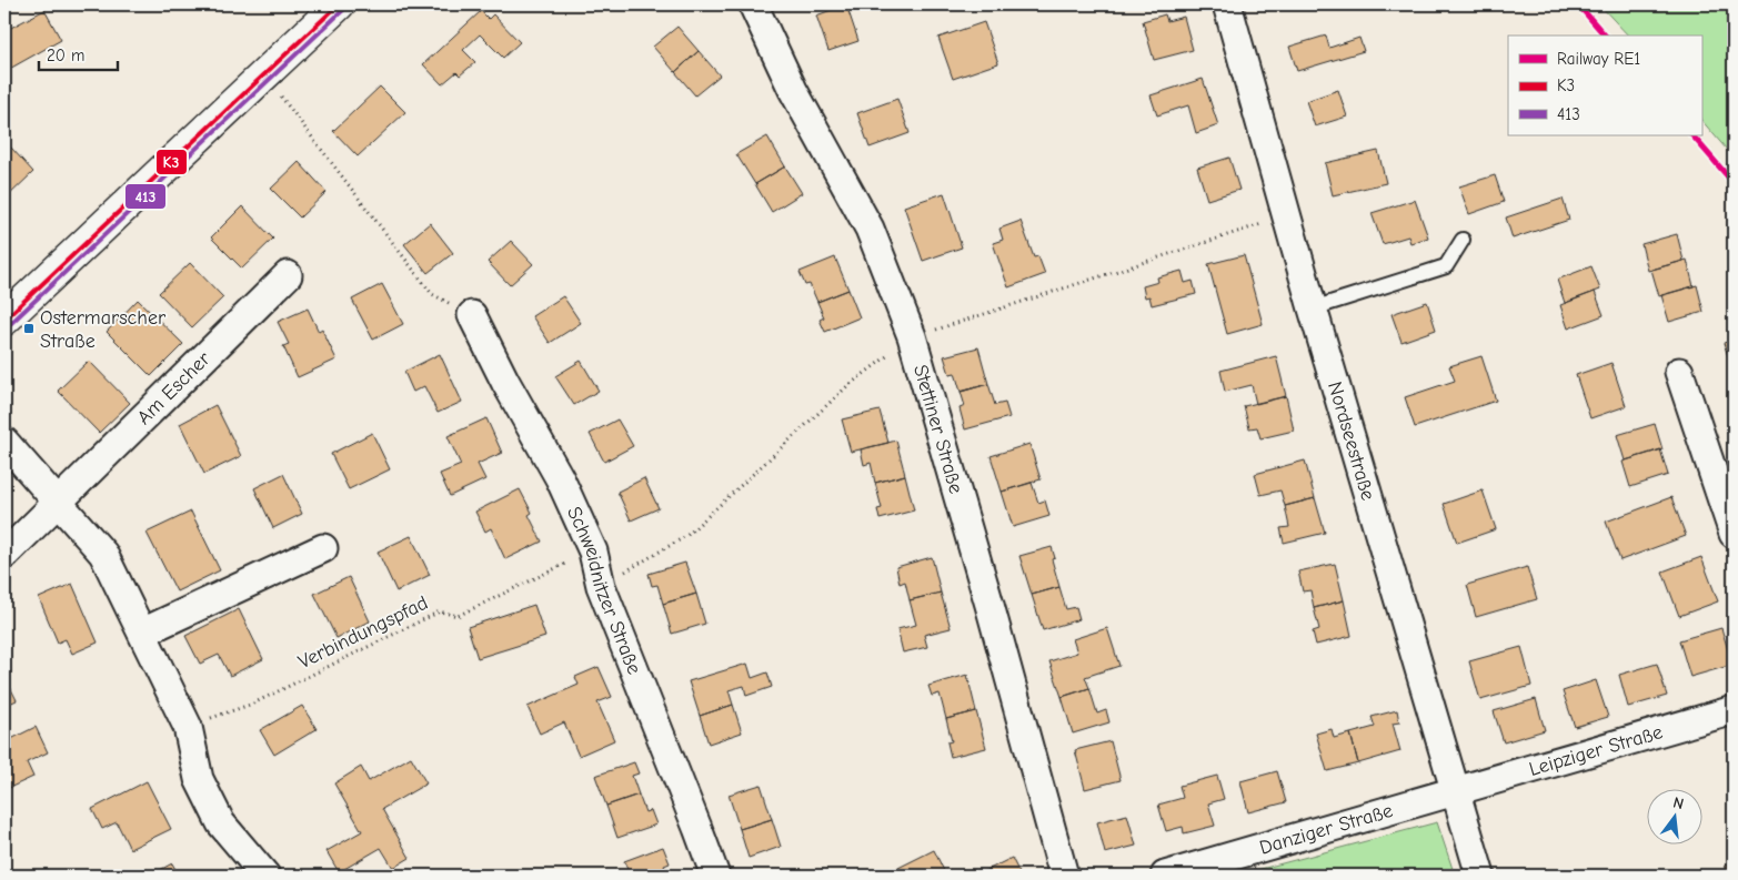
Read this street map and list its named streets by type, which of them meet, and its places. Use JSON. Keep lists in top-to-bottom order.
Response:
{
  "streets": {
    "street": [
      "Am Escher",
      "Stettiner Straße",
      "Nordseestraße",
      "Schweidnitzer Straße",
      "Leipziger Straße",
      "Danziger Straße"
    ],
    "path": ["Verbindungspfad"]
  },
  "crossings": [
    ["Nordseestraße", "Leipziger Straße"],
    ["Nordseestraße", "Danziger Straße"],
    ["Leipziger Straße", "Danziger Straße"]
  ],
  "places": {
    "transit": ["Ostermarscher Straße"]
  },
  "lines": ["rail line RE1", "transit line K3", "transit line 413"],
  "legend": ["Railway RE1", "K3", "413"],
  "scale_bar": "20 m",
  "north": "top"
}
